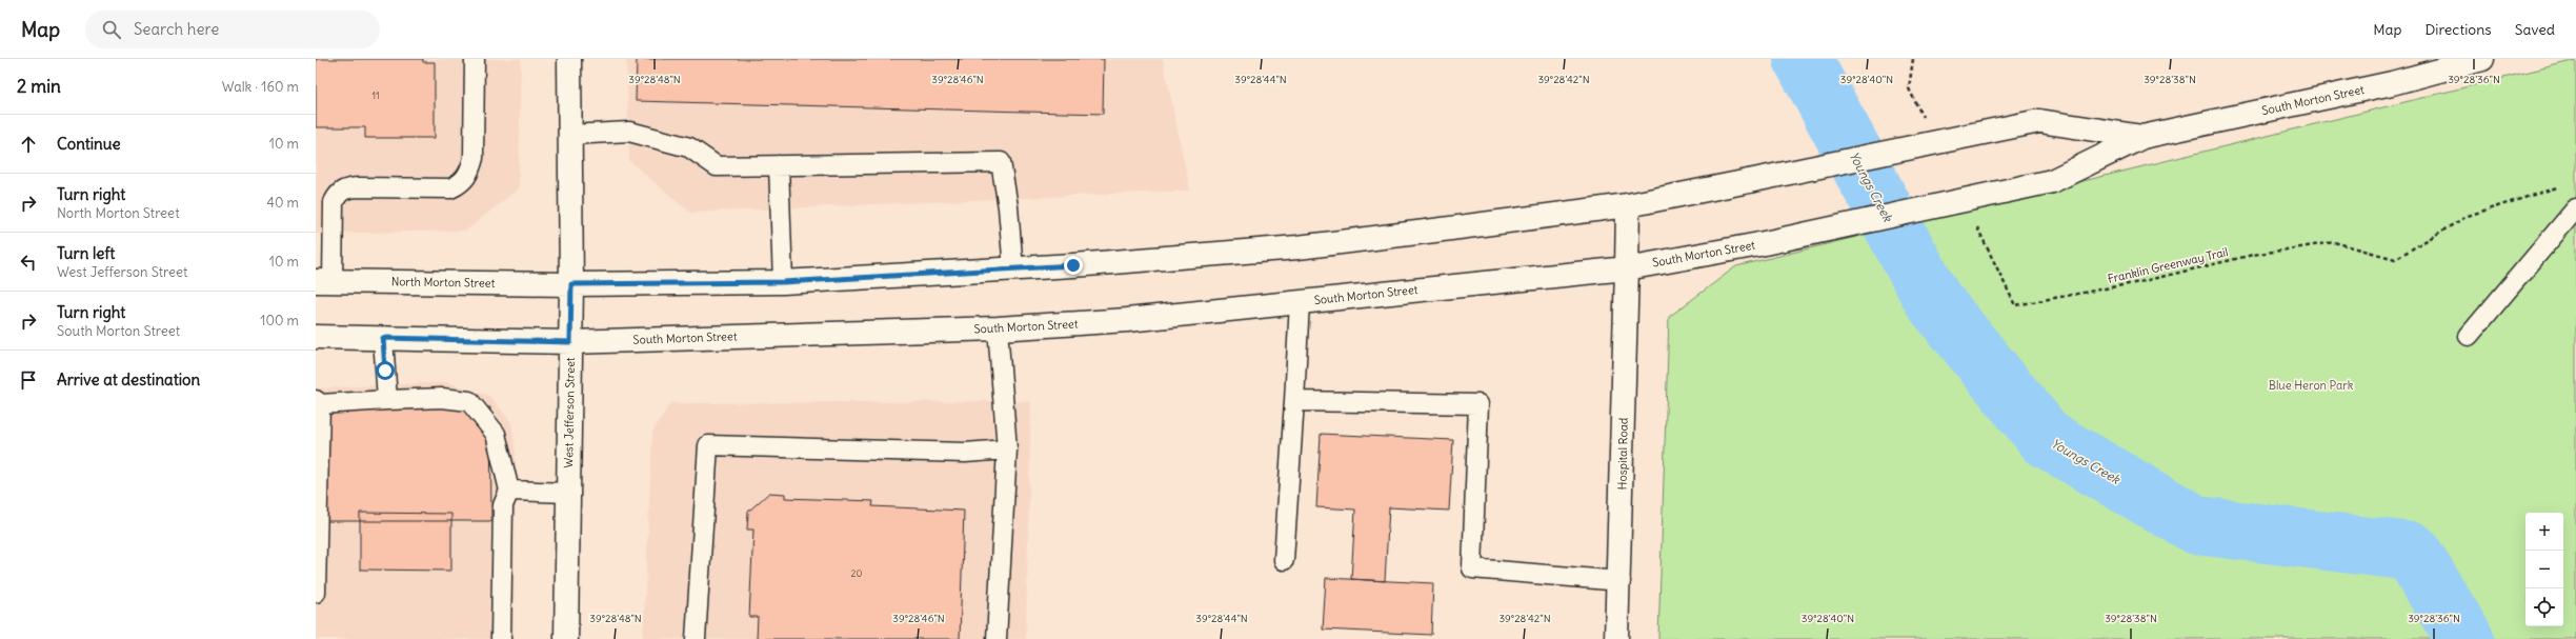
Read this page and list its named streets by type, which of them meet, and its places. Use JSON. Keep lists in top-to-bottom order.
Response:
{
  "streets": {
    "main road": [
      "South Morton Street",
      "North Morton Street",
      "West Jefferson Street",
      "Hospital Road"
    ],
    "path": ["Franklin Greenway Trail"]
  },
  "crossings": [
    ["South Morton Street", "North Morton Street"],
    ["South Morton Street", "West Jefferson Street"],
    ["South Morton Street", "Hospital Road"],
    ["North Morton Street", "West Jefferson Street"]
  ],
  "water": ["Youngs Creek"],
  "parks": ["Blue Heron Park"],
  "house_numbers": ["11", "20"],
  "page": {
    "header": "Map",
    "search": "Search here",
    "nav": ["Map", "Directions", "Saved"],
    "heading": ["2 min", "Walk · 160 m"],
    "list": [
      ["Continue", "10 m"],
      ["Turn right", "North Morton Street", "40 m"],
      ["Turn left", "West Jefferson Street", "10 m"],
      ["Turn right", "South Morton Street", "100 m"],
      "Arrive at destination"
    ],
    "map_buttons": ["+", "−"]
  },
  "coordinates": [
    "39°28'48\"N",
    "39°28'46\"N",
    "39°28'44\"N",
    "39°28'42\"N",
    "39°28'40\"N",
    "39°28'38\"N",
    "39°28'36\"N"
  ]
}
